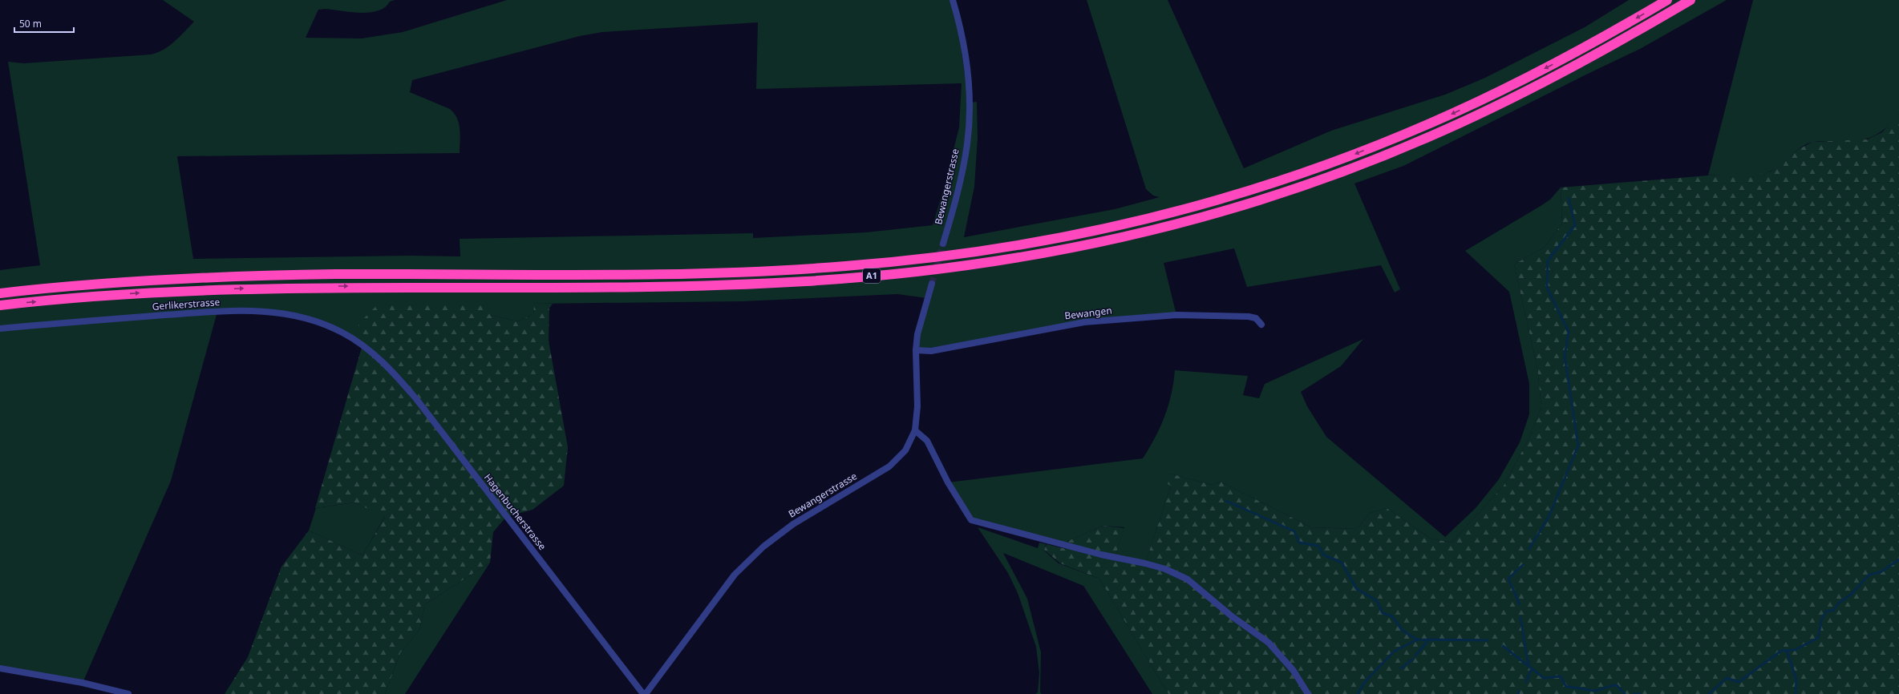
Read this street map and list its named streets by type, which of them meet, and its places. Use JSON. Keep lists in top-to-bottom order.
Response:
{
  "streets": {
    "highway": ["A1"],
    "street": [
      "Bewangerstrasse",
      "Gerlikerstrasse",
      "Bewangen",
      "Hagenbucherstrasse"
    ]
  },
  "crossings": [
    ["Bewangerstrasse", "Bewangen"],
    ["Gerlikerstrasse", "Hagenbucherstrasse"]
  ],
  "scale_bar": "50 m"
}
